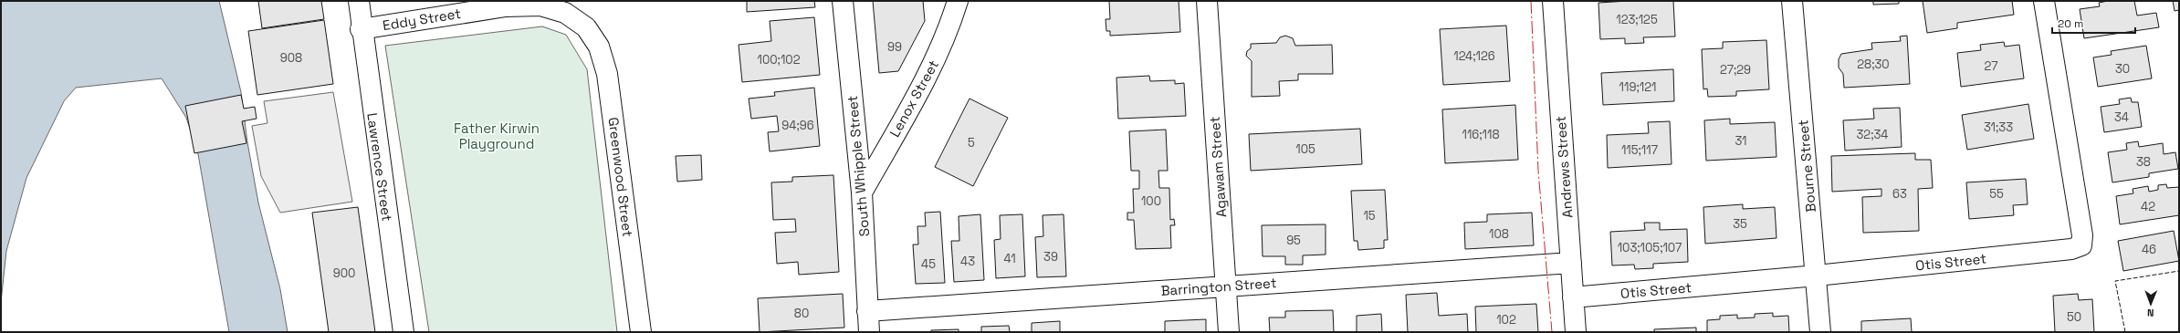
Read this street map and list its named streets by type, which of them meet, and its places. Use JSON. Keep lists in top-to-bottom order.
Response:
{
  "streets": {
    "street": [
      "Eddy Street",
      "Lenox Street",
      "South Whipple Street",
      "Bourne Street",
      "Lawrence Street",
      "Agawam Street",
      "Andrews Street",
      "Greenwood Street",
      "Otis Street",
      "Barrington Street"
    ]
  },
  "crossings": [
    ["Eddy Street", "Lawrence Street"],
    ["Eddy Street", "Greenwood Street"],
    ["Lenox Street", "South Whipple Street"],
    ["South Whipple Street", "Barrington Street"],
    ["Bourne Street", "Otis Street"],
    ["Agawam Street", "Barrington Street"],
    ["Andrews Street", "Otis Street"],
    ["Andrews Street", "Barrington Street"]
  ],
  "parks": ["Father Kirwin Playground"],
  "house_numbers": [
    "123;125",
    "99",
    "124;126",
    "908",
    "100;102",
    "28;30",
    "27",
    "30",
    "27;29",
    "119;121",
    "34",
    "94;96",
    "31;33",
    "116;118",
    "32;34",
    "31",
    "5",
    "105",
    "115;117",
    "38",
    "63",
    "55",
    "100",
    "42",
    "15",
    "35",
    "108",
    "95",
    "103;105;107",
    "46",
    "39",
    "41",
    "43",
    "45",
    "900",
    "80",
    "50",
    "102"
  ],
  "scale_bar": "20 m",
  "north": "bottom"
}
